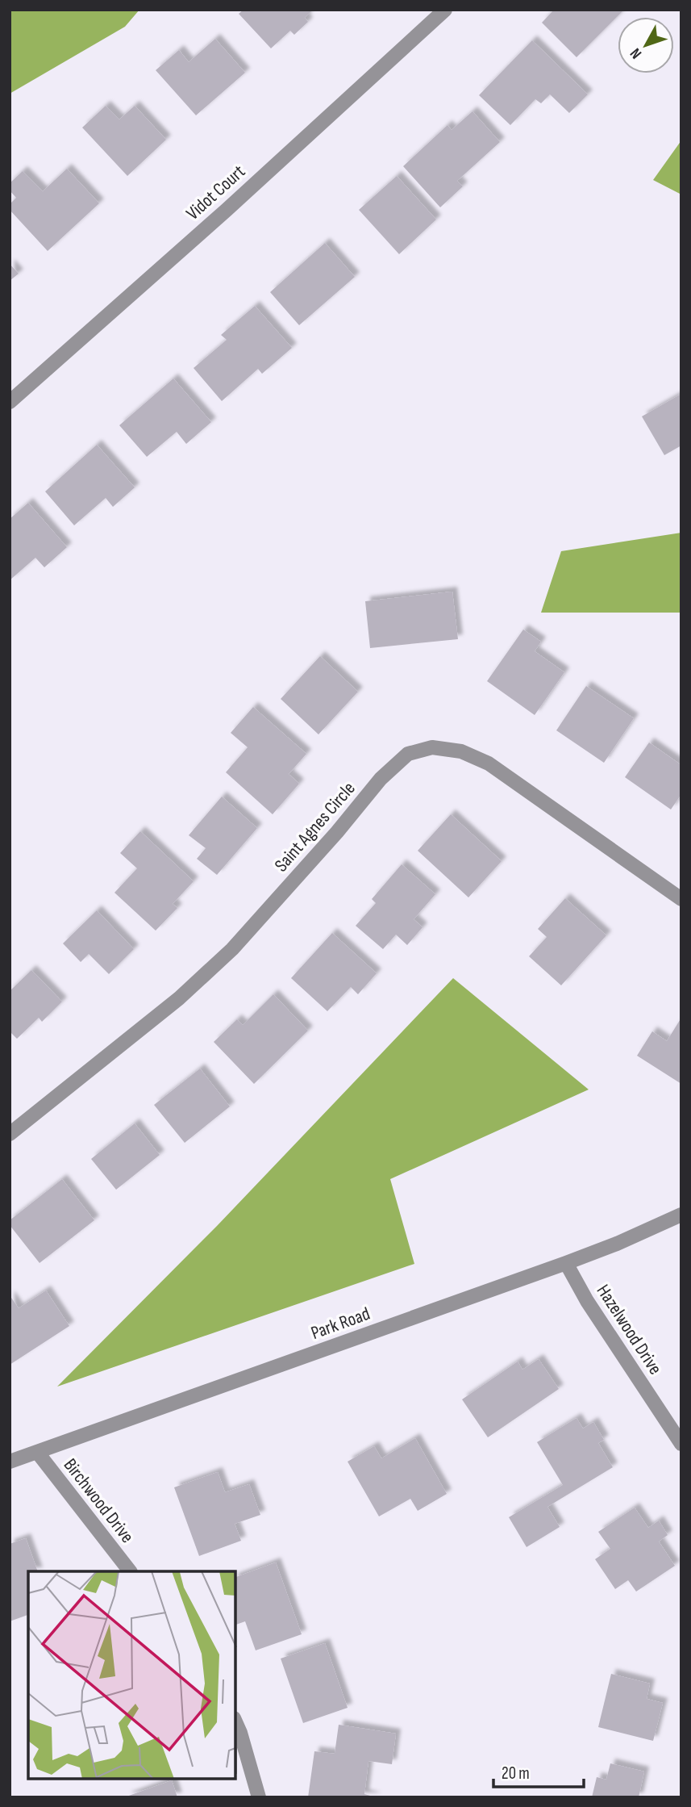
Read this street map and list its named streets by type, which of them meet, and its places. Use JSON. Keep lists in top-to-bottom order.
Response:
{
  "streets": {
    "street": [
      "Vidot Court",
      "Saint Agnes Circle",
      "Park Road",
      "Hazelwood Drive",
      "Birchwood Drive"
    ]
  },
  "crossings": [
    ["Park Road", "Hazelwood Drive"],
    ["Park Road", "Birchwood Drive"]
  ],
  "scale_bar": "20 m",
  "north": "bottom left"
}
